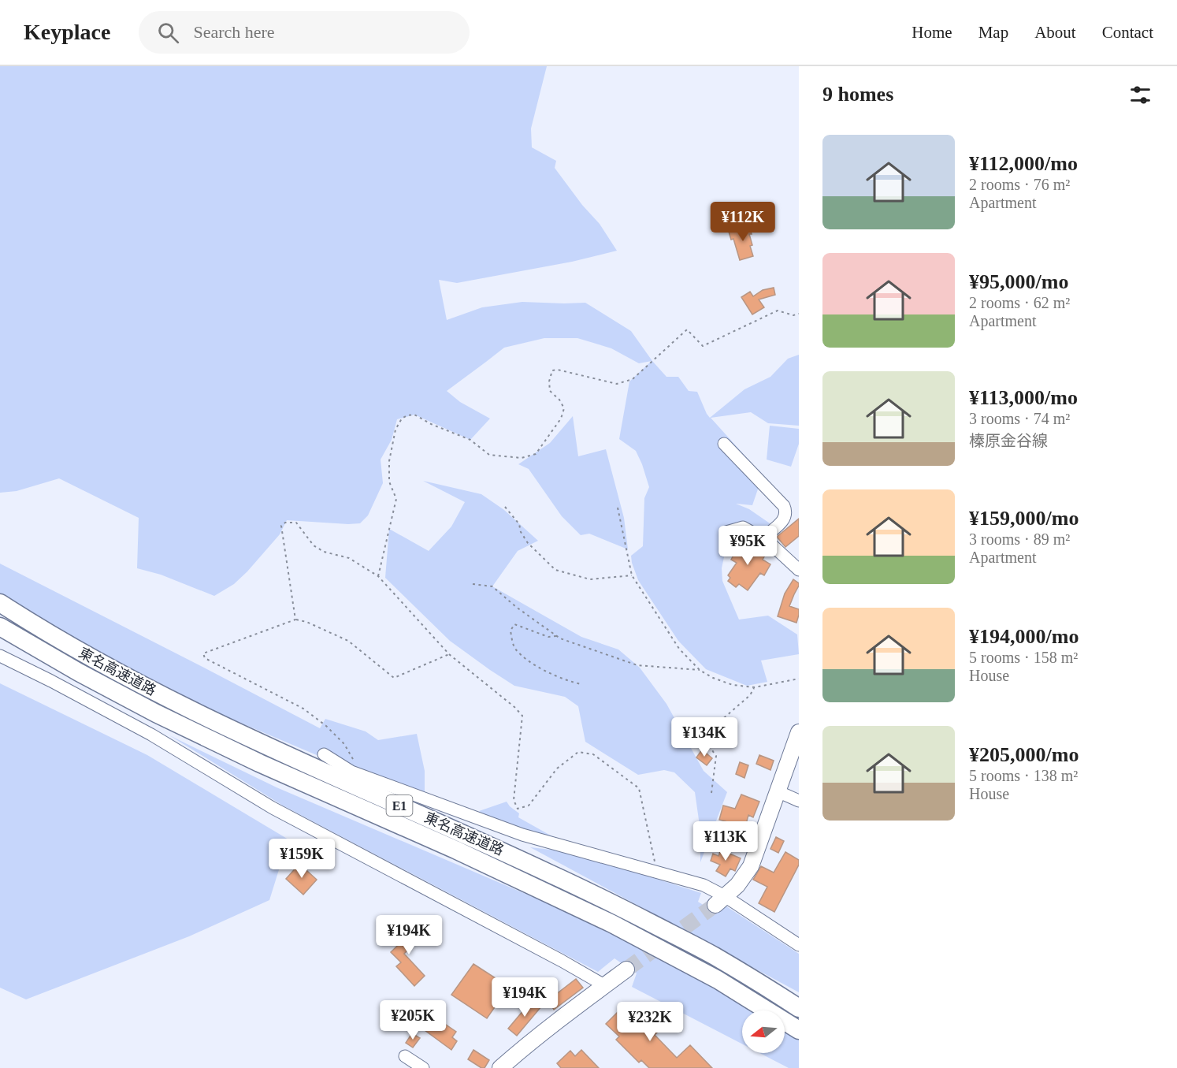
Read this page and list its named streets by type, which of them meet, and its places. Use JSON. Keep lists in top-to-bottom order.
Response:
{
  "streets": {
    "highway": ["東名高速道路", "E1"]
  },
  "north": "left",
  "page": {
    "header": "Keyplace",
    "search": "Search here",
    "nav": [
      "Home",
      "Map",
      "About",
      "Contact"
    ],
    "heading": "9 homes",
    "list": [
      {
        "name": "¥112,000/mo",
        "note": "2 rooms · 76 m² · Apartment"
      },
      {
        "name": "¥95,000/mo",
        "note": "2 rooms · 62 m² · Apartment"
      },
      {
        "name": "¥113,000/mo",
        "note": "3 rooms · 74 m² · 榛原金谷線"
      },
      {
        "name": "¥159,000/mo",
        "note": "3 rooms · 89 m² · Apartment"
      },
      {
        "name": "¥194,000/mo",
        "note": "5 rooms · 158 m² · House"
      },
      {
        "name": "¥205,000/mo",
        "note": "5 rooms · 138 m² · House"
      }
    ],
    "price": [
      "¥112K",
      "¥95K",
      "¥134K",
      "¥113K",
      "¥159K",
      "¥194K",
      "¥194K",
      "¥205K",
      "¥232K"
    ]
  }
}
